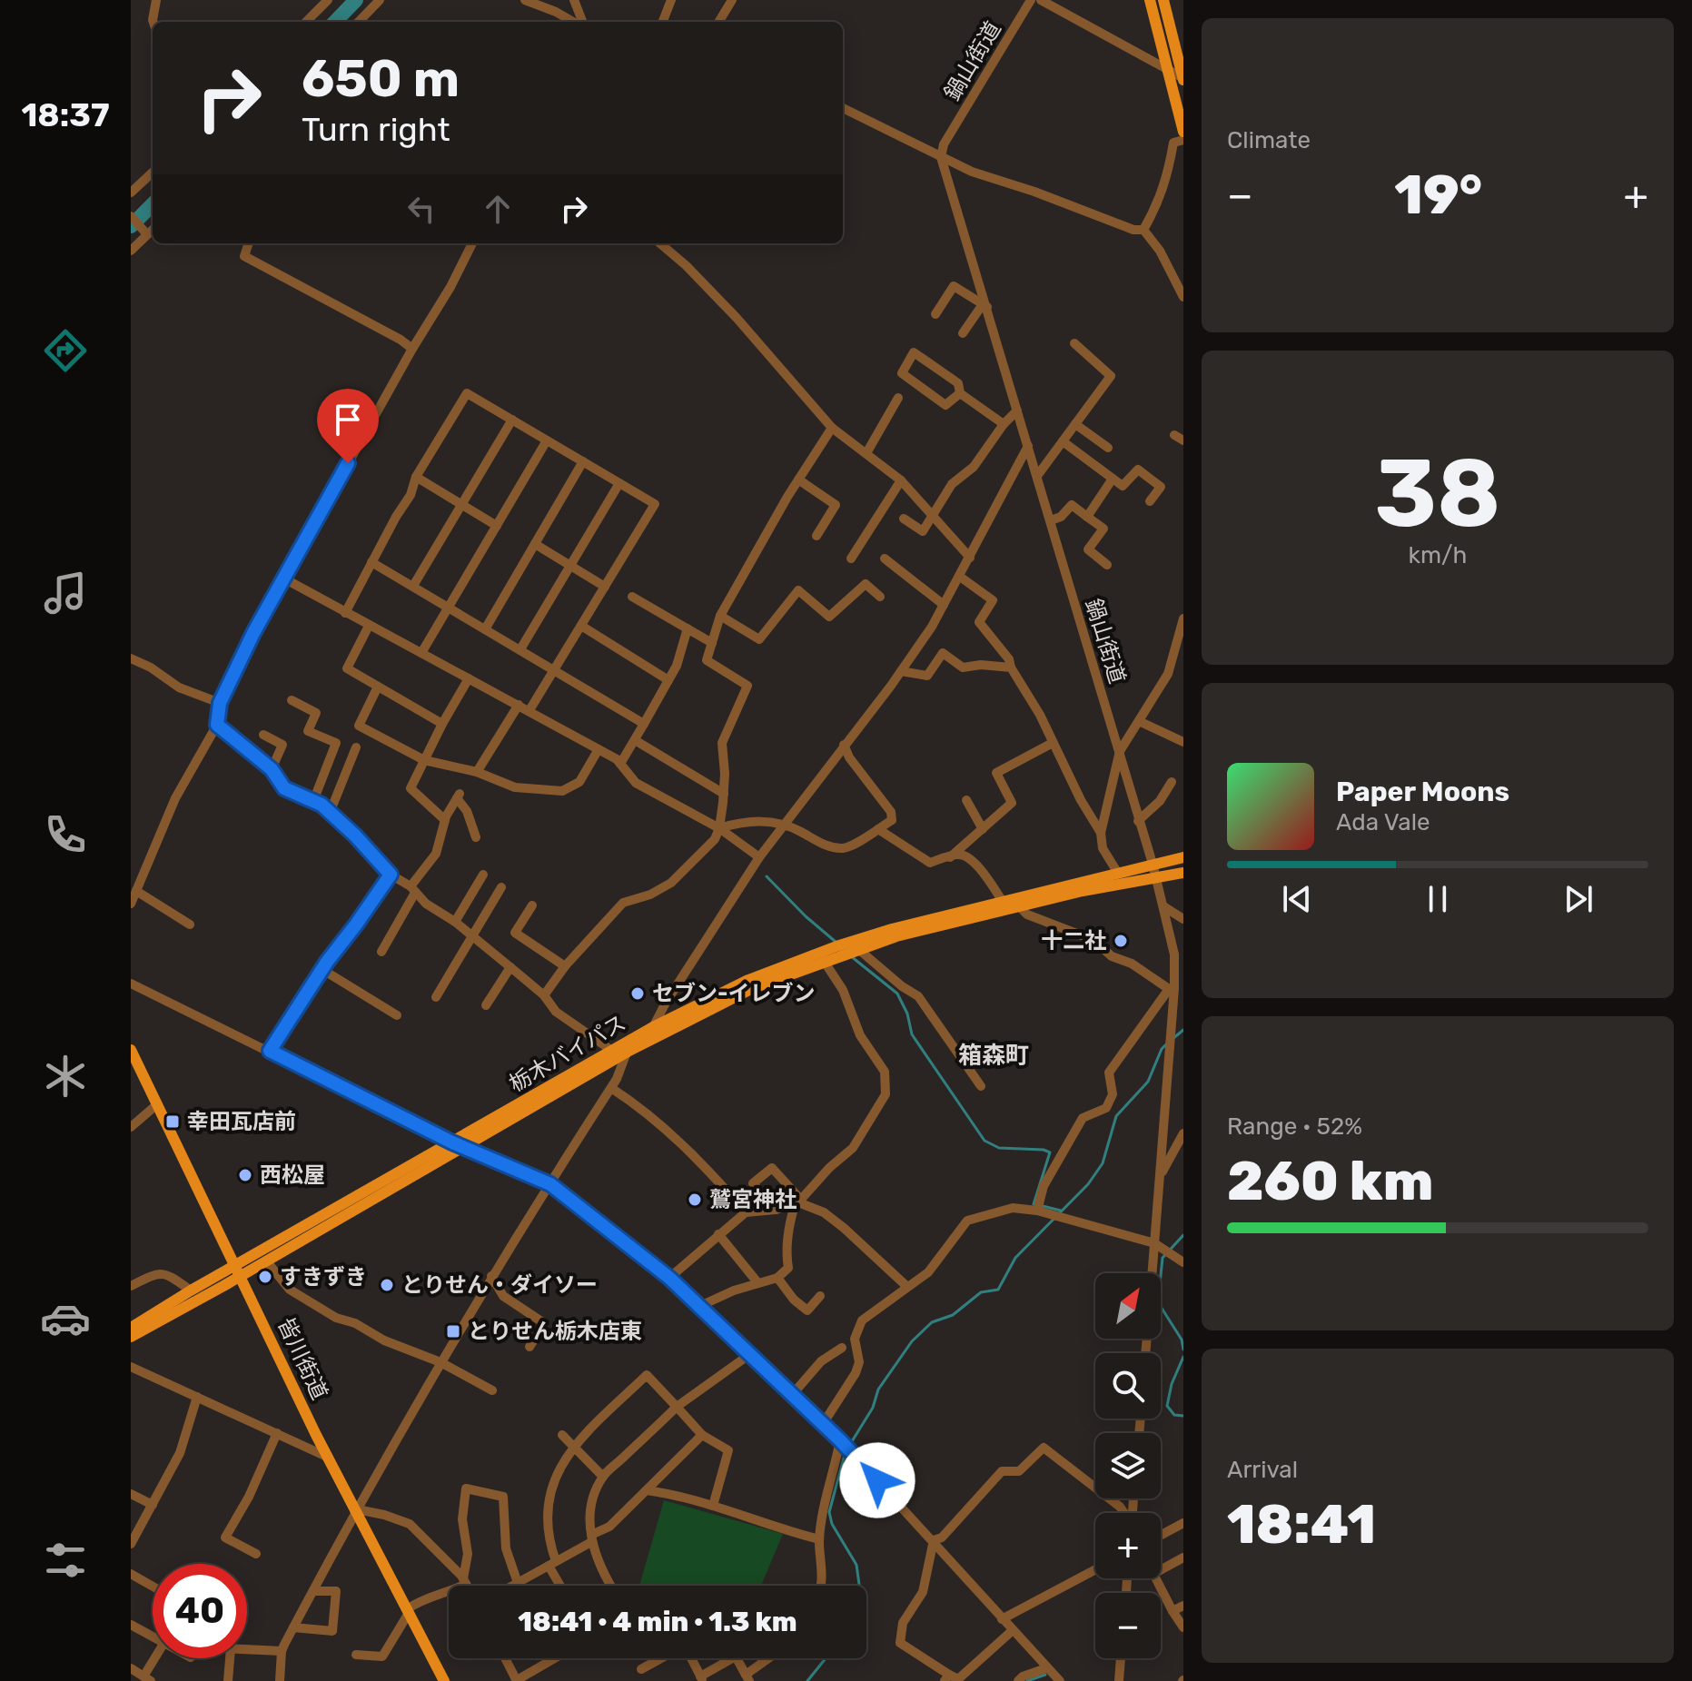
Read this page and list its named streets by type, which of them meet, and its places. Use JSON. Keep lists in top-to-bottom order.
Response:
{
  "streets": {
    "main road": ["栃木バイパス", "皆川街道"],
    "street": ["鍋山街道"]
  },
  "crossings": [
    ["鍋山街道", "栃木バイパス"],
    ["栃木バイパス", "皆川街道"]
  ],
  "districts": ["箱森町"],
  "places": {
    "other": [
      "十二社",
      "セブン-イレブン",
      "西松屋",
      "鷲宮神社",
      "すきずき",
      "とりせん・ダイソー"
    ],
    "transit": ["幸田瓦店前", "とりせん栃木店東"]
  },
  "north": "top right",
  "page": {
    "tabs": "18:37",
    "tile": [
      "Climate",
      ["38", "km/h"],
      ["Range · 52%", "260 km"],
      ["Arrival", "18:41"]
    ],
    "turn": ["650 m", "Turn right"],
    "heat": ["−", "19°", "+"],
    "song": ["Paper Moons", "Ada Vale"],
    "map_buttons": ["+", "−"],
    "limit": "40",
    "trip": "18:41 · 4 min · 1.3 km"
  }
}
